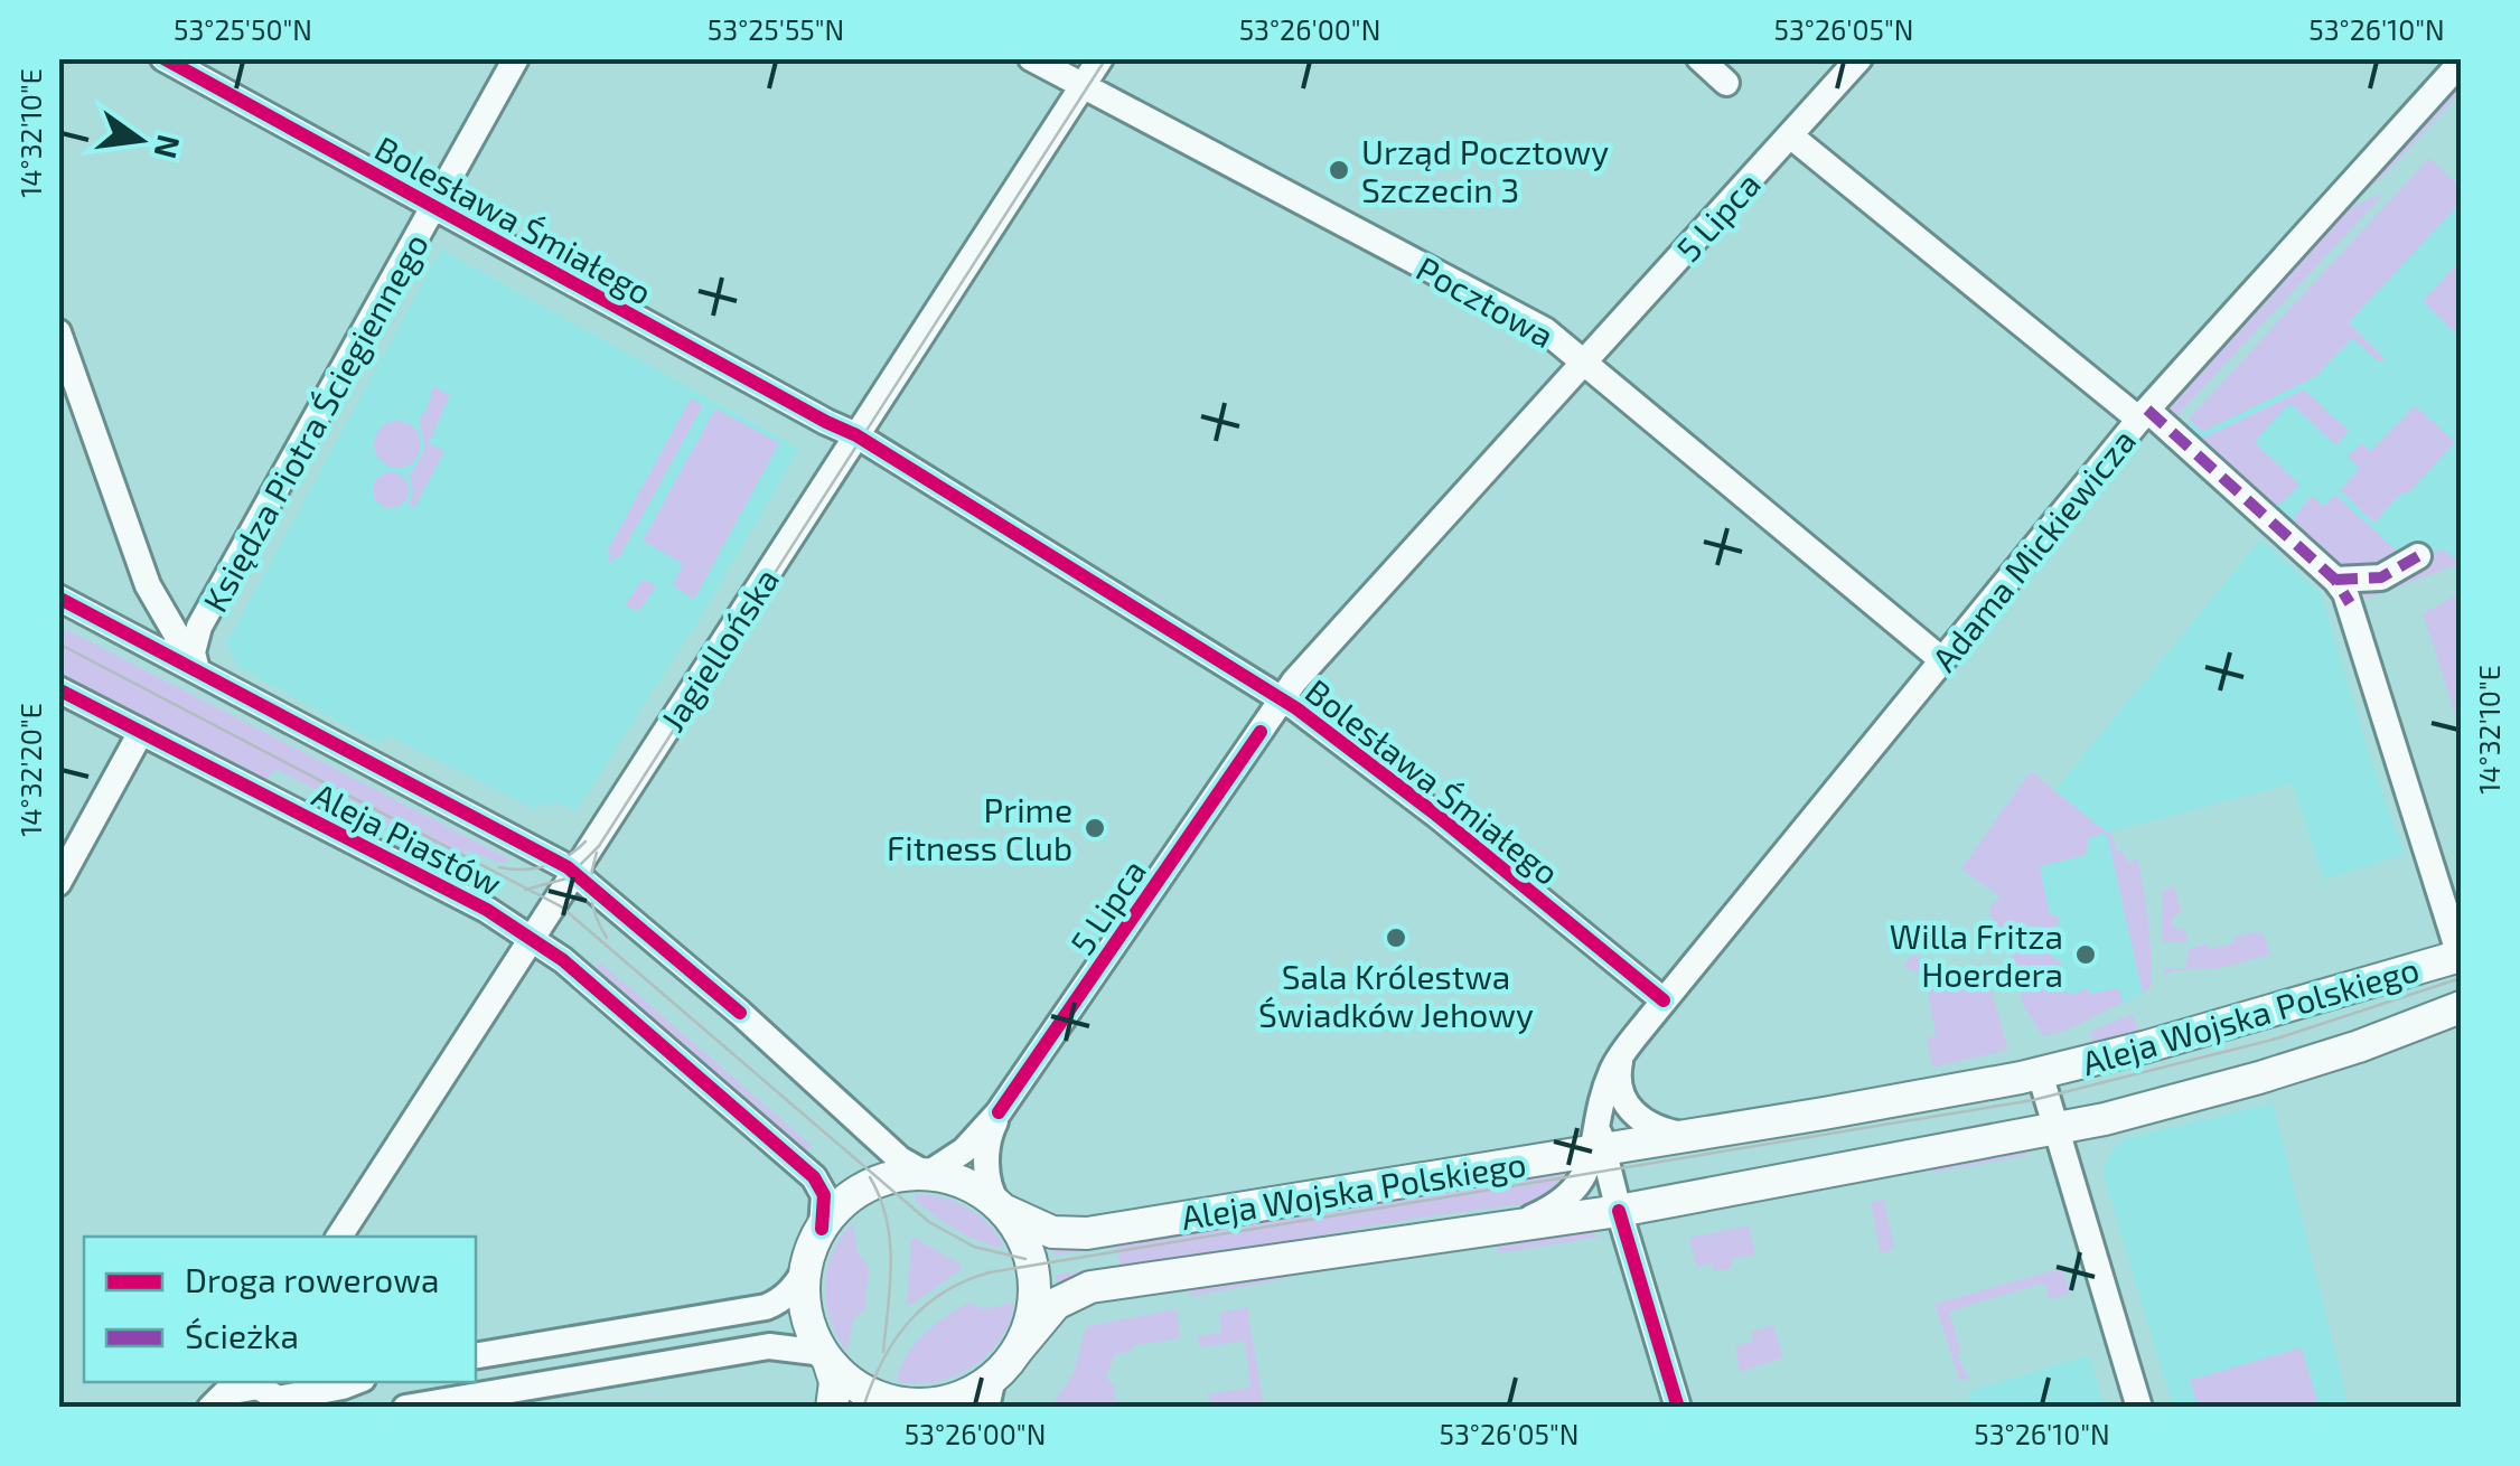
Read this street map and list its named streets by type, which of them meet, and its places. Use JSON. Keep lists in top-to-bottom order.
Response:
{
  "streets": {
    "main road": ["Aleja Wojska Polskiego"],
    "street": [
      "5 Lipca",
      "Bolesława Śmiałego",
      "Pocztowa",
      "Księdza Piotra Ściegiennego",
      "Adama Mickiewicza",
      "Jagiellońska",
      "Aleja Piastów"
    ]
  },
  "crossings": [
    ["5 Lipca", "Bolesława Śmiałego"],
    ["5 Lipca", "Pocztowa"],
    ["5 Lipca", "Aleja Piastów"],
    ["5 Lipca", "Aleja Wojska Polskiego"],
    ["Bolesława Śmiałego", "Księdza Piotra Ściegiennego"],
    ["Bolesława Śmiałego", "Adama Mickiewicza"],
    ["Bolesława Śmiałego", "Jagiellońska"],
    ["Pocztowa", "Adama Mickiewicza"],
    ["Pocztowa", "Jagiellońska"],
    ["Księdza Piotra Ściegiennego", "Aleja Piastów"],
    ["Adama Mickiewicza", "Aleja Wojska Polskiego"],
    ["Jagiellońska", "Aleja Piastów"],
    ["Aleja Piastów", "Aleja Wojska Polskiego"]
  ],
  "places": [
    "Urząd Pocztowy Szczecin 3",
    "Prime Fitness Club",
    "Sala Królestwa Świadków Jehowy",
    "Willa Fritza Hoerdera"
  ],
  "legend": ["Droga rowerowa", "Ścieżka"],
  "north": "right",
  "coordinates": [
    "53°25'50\"N",
    "53°25'55\"N",
    "53°26'00\"N",
    "53°26'05\"N",
    "53°26'10\"N",
    "14°32'10\"E",
    "14°32'20\"E"
  ]
}
